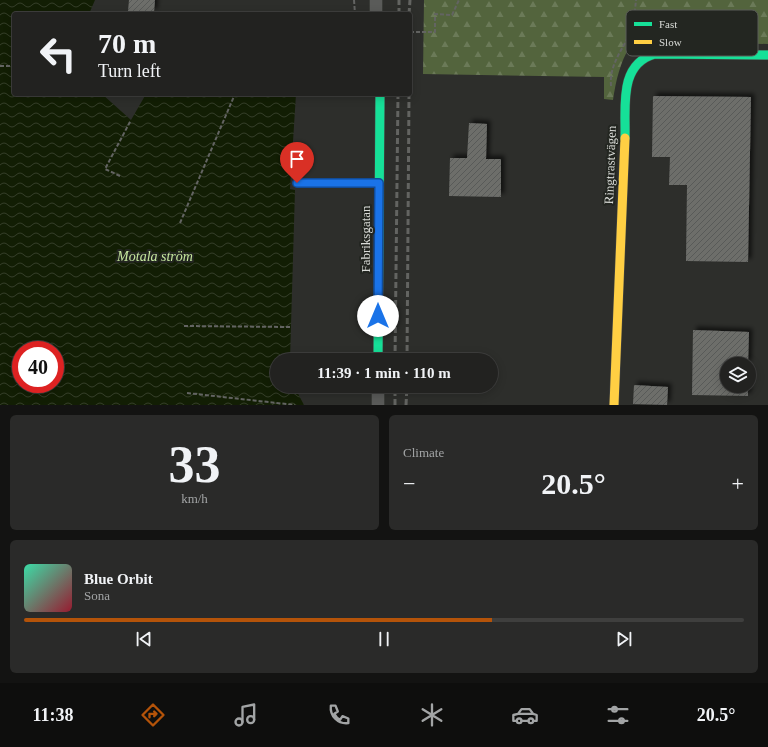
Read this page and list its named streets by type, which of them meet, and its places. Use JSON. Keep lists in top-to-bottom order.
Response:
{
  "streets": {
    "street": ["Ringtrastvägen", "Fabriksgatan"]
  },
  "water": ["Motala ström"],
  "legend": ["Fast", "Slow"],
  "page": {
    "turn": ["70 m", "Turn left"],
    "limit": "40",
    "trip": "11:39 · 1 min · 110 m",
    "tile": [
      ["33", "km/h"],
      "Climate"
    ],
    "heat": ["−", "20.5°", "+"],
    "song": ["Blue Orbit", "Sona"],
    "tabs": ["11:38", "20.5°"]
  }
}
